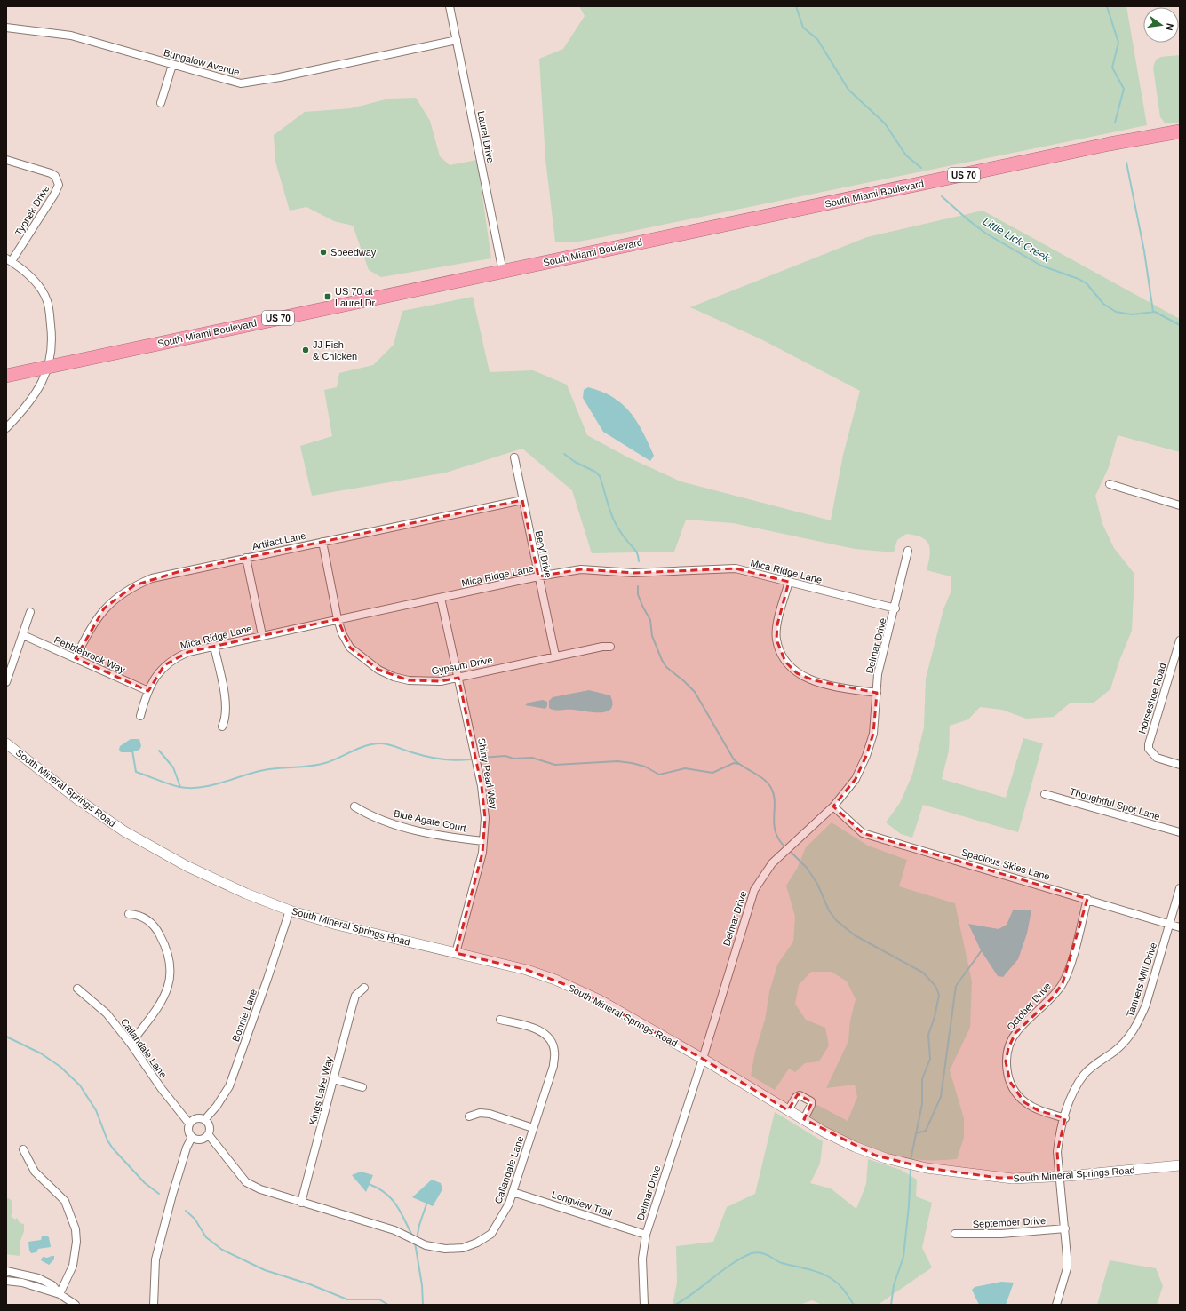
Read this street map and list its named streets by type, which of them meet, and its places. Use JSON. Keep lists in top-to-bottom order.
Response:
{
  "streets": {
    "highway": ["US 70", "South Miami Boulevard"],
    "street": [
      "Bungalow Avenue",
      "Laurel Drive",
      "Tyonek Drive",
      "Artifact Lane",
      "Beryl Drive",
      "Mica Ridge Lane",
      "Delmar Drive",
      "Pebblebrook Way",
      "Gypsum Drive",
      "Horseshoe Road",
      "Shiny Pearl Way",
      "South Mineral Springs Road",
      "Thoughtful Spot Lane",
      "Blue Agate Court",
      "Spacious Skies Lane",
      "Tanners Mill Drive",
      "October Drive",
      "Bonnie Lane",
      "Callandale Lane",
      "Kings Lake Way",
      "Longview Trail",
      "September Drive"
    ]
  },
  "crossings": [
    ["Bungalow Avenue", "Laurel Drive"],
    ["Laurel Drive", "South Miami Boulevard"],
    ["Artifact Lane", "Beryl Drive"],
    ["Artifact Lane", "Pebblebrook Way"],
    ["Artifact Lane", "Gypsum Drive"],
    ["Beryl Drive", "Mica Ridge Lane"],
    ["Beryl Drive", "Gypsum Drive"],
    ["Mica Ridge Lane", "Delmar Drive"],
    ["Mica Ridge Lane", "Pebblebrook Way"],
    ["Mica Ridge Lane", "Gypsum Drive"],
    ["Mica Ridge Lane", "Shiny Pearl Way"],
    ["Delmar Drive", "South Mineral Springs Road"],
    ["Delmar Drive", "Spacious Skies Lane"],
    ["Delmar Drive", "Longview Trail"],
    ["Gypsum Drive", "Shiny Pearl Way"],
    ["Shiny Pearl Way", "South Mineral Springs Road"],
    ["Shiny Pearl Way", "Blue Agate Court"],
    ["South Mineral Springs Road", "Tanners Mill Drive"],
    ["South Mineral Springs Road", "Bonnie Lane"],
    ["Spacious Skies Lane", "Tanners Mill Drive"],
    ["Spacious Skies Lane", "October Drive"],
    ["Tanners Mill Drive", "October Drive"],
    ["Tanners Mill Drive", "September Drive"],
    ["Bonnie Lane", "Callandale Lane"],
    ["Callandale Lane", "Kings Lake Way"],
    ["Callandale Lane", "Longview Trail"]
  ],
  "water": ["Little Lick Creek"],
  "places": {
    "other": ["Speedway", "JJ Fish & Chicken"],
    "transit": ["US 70 at Laurel Dr"]
  },
  "north": "right"
}
